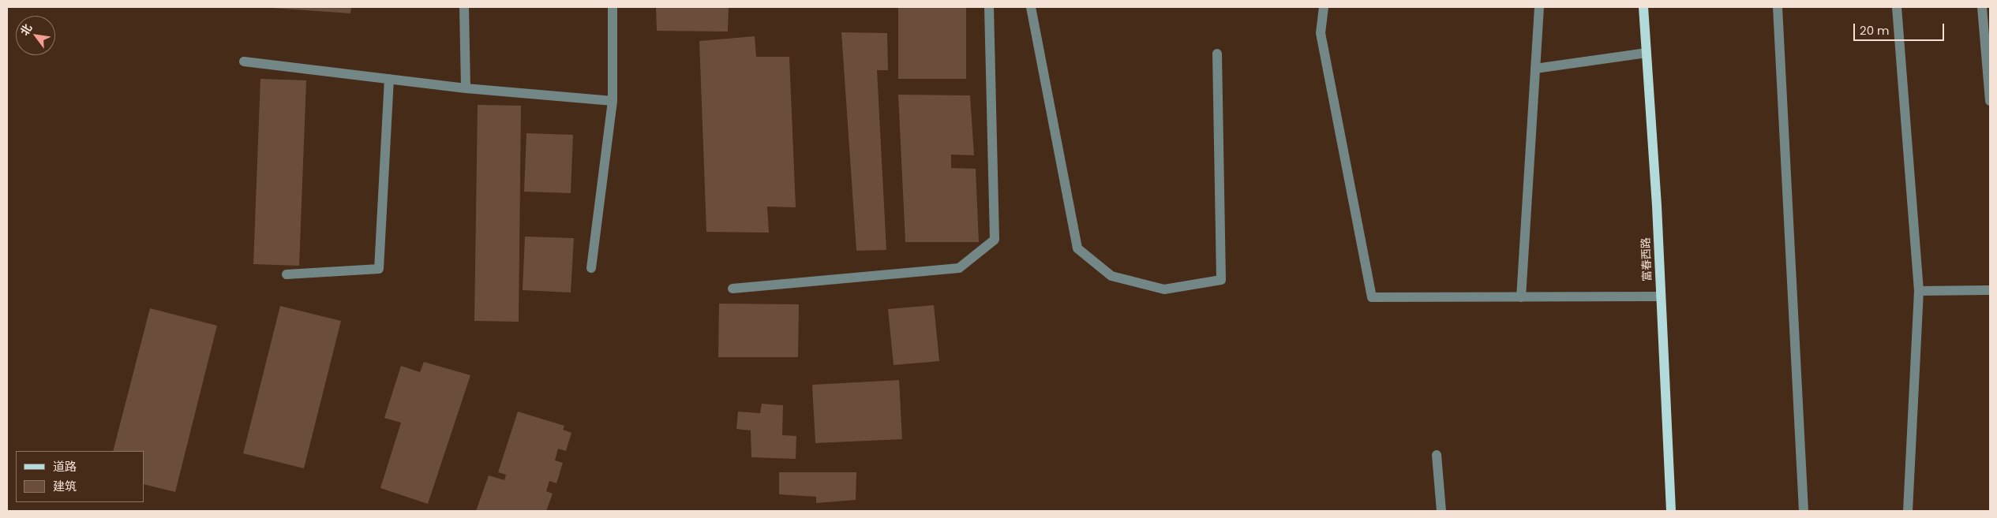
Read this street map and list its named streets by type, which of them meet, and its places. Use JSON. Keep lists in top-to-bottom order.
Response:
{
  "streets": {
    "main road": ["富春西路"]
  },
  "legend": ["道路", "建筑"],
  "scale_bar": "20 m",
  "north": "top left"
}
